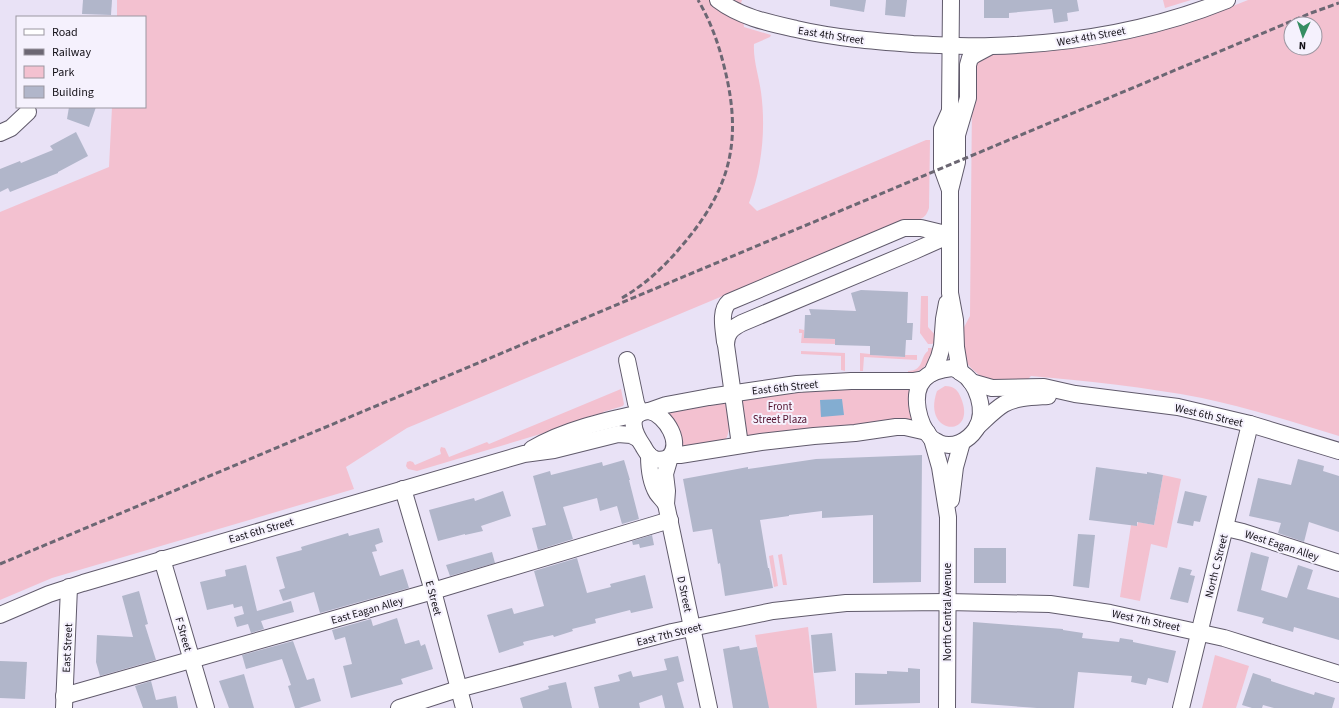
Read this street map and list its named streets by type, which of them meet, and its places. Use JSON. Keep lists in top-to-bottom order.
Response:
{
  "streets": {
    "street": [
      "East 4th Street",
      "West 4th Street",
      "East 6th Street",
      "West 6th Street",
      "West Eagan Alley",
      "North C Street",
      "D Street",
      "E Street",
      "East Eagan Alley",
      "North Central Avenue",
      "West 7th Street",
      "F Street",
      "East 7th Street",
      "East Street"
    ]
  },
  "crossings": [
    ["East 4th Street", "West 4th Street"],
    ["East 6th Street", "West 6th Street"],
    ["East 6th Street", "D Street"],
    ["East 6th Street", "E Street"],
    ["East 6th Street", "North Central Avenue"],
    ["East 6th Street", "F Street"],
    ["East 6th Street", "East Street"],
    ["West 6th Street", "North C Street"],
    ["West 6th Street", "North Central Avenue"],
    ["West Eagan Alley", "North C Street"],
    ["North C Street", "West 7th Street"],
    ["D Street", "East Eagan Alley"],
    ["D Street", "East 7th Street"],
    ["E Street", "East Eagan Alley"],
    ["E Street", "East 7th Street"],
    ["East Eagan Alley", "F Street"],
    ["East Eagan Alley", "East Street"],
    ["North Central Avenue", "West 7th Street"],
    ["North Central Avenue", "East 7th Street"],
    ["West 7th Street", "East 7th Street"]
  ],
  "parks": ["Front Street Plaza"],
  "legend": [
    "Road",
    "Railway",
    "Park",
    "Building"
  ],
  "north": "bottom"
}
